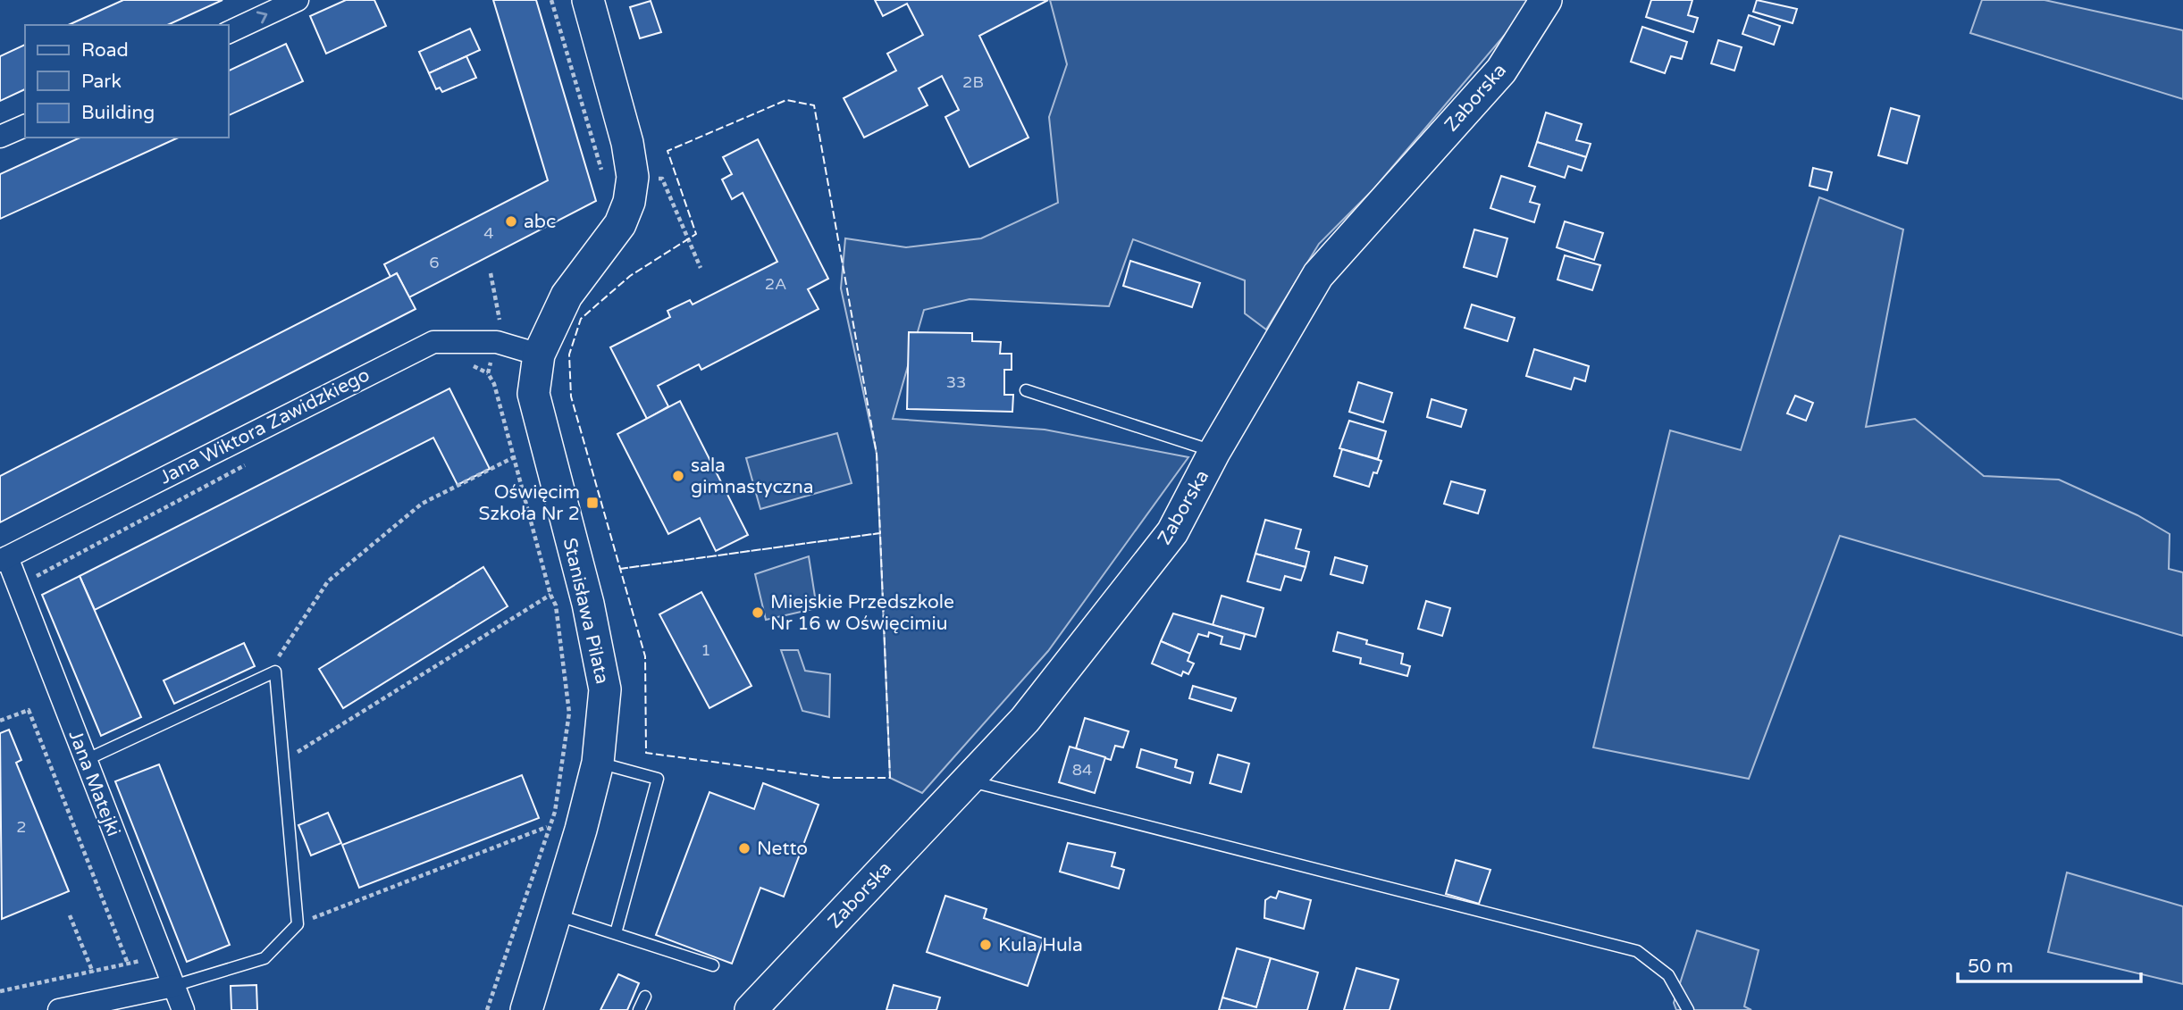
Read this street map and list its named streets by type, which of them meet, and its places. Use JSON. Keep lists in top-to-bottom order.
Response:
{
  "streets": {
    "street": [
      "Zaborska",
      "Jana Wiktora Zawidzkiego",
      "Stanisława Pilata",
      "Jana Matejki"
    ]
  },
  "crossings": [
    ["Jana Wiktora Zawidzkiego", "Stanisława Pilata"],
    ["Jana Wiktora Zawidzkiego", "Jana Matejki"]
  ],
  "places": {
    "other": [
      "abc",
      "sala gimnastyczna",
      "Miejskie Przedszkole Nr 16 w Oświęcimiu",
      "Netto",
      "Kula Hula"
    ],
    "transit": ["Oświęcim Szkoła Nr 2"]
  },
  "house_numbers": [
    "2B",
    "4",
    "6",
    "2A",
    "33",
    "1",
    "84",
    "2"
  ],
  "legend": ["Road", "Park", "Building"],
  "scale_bar": "50 m"
}
